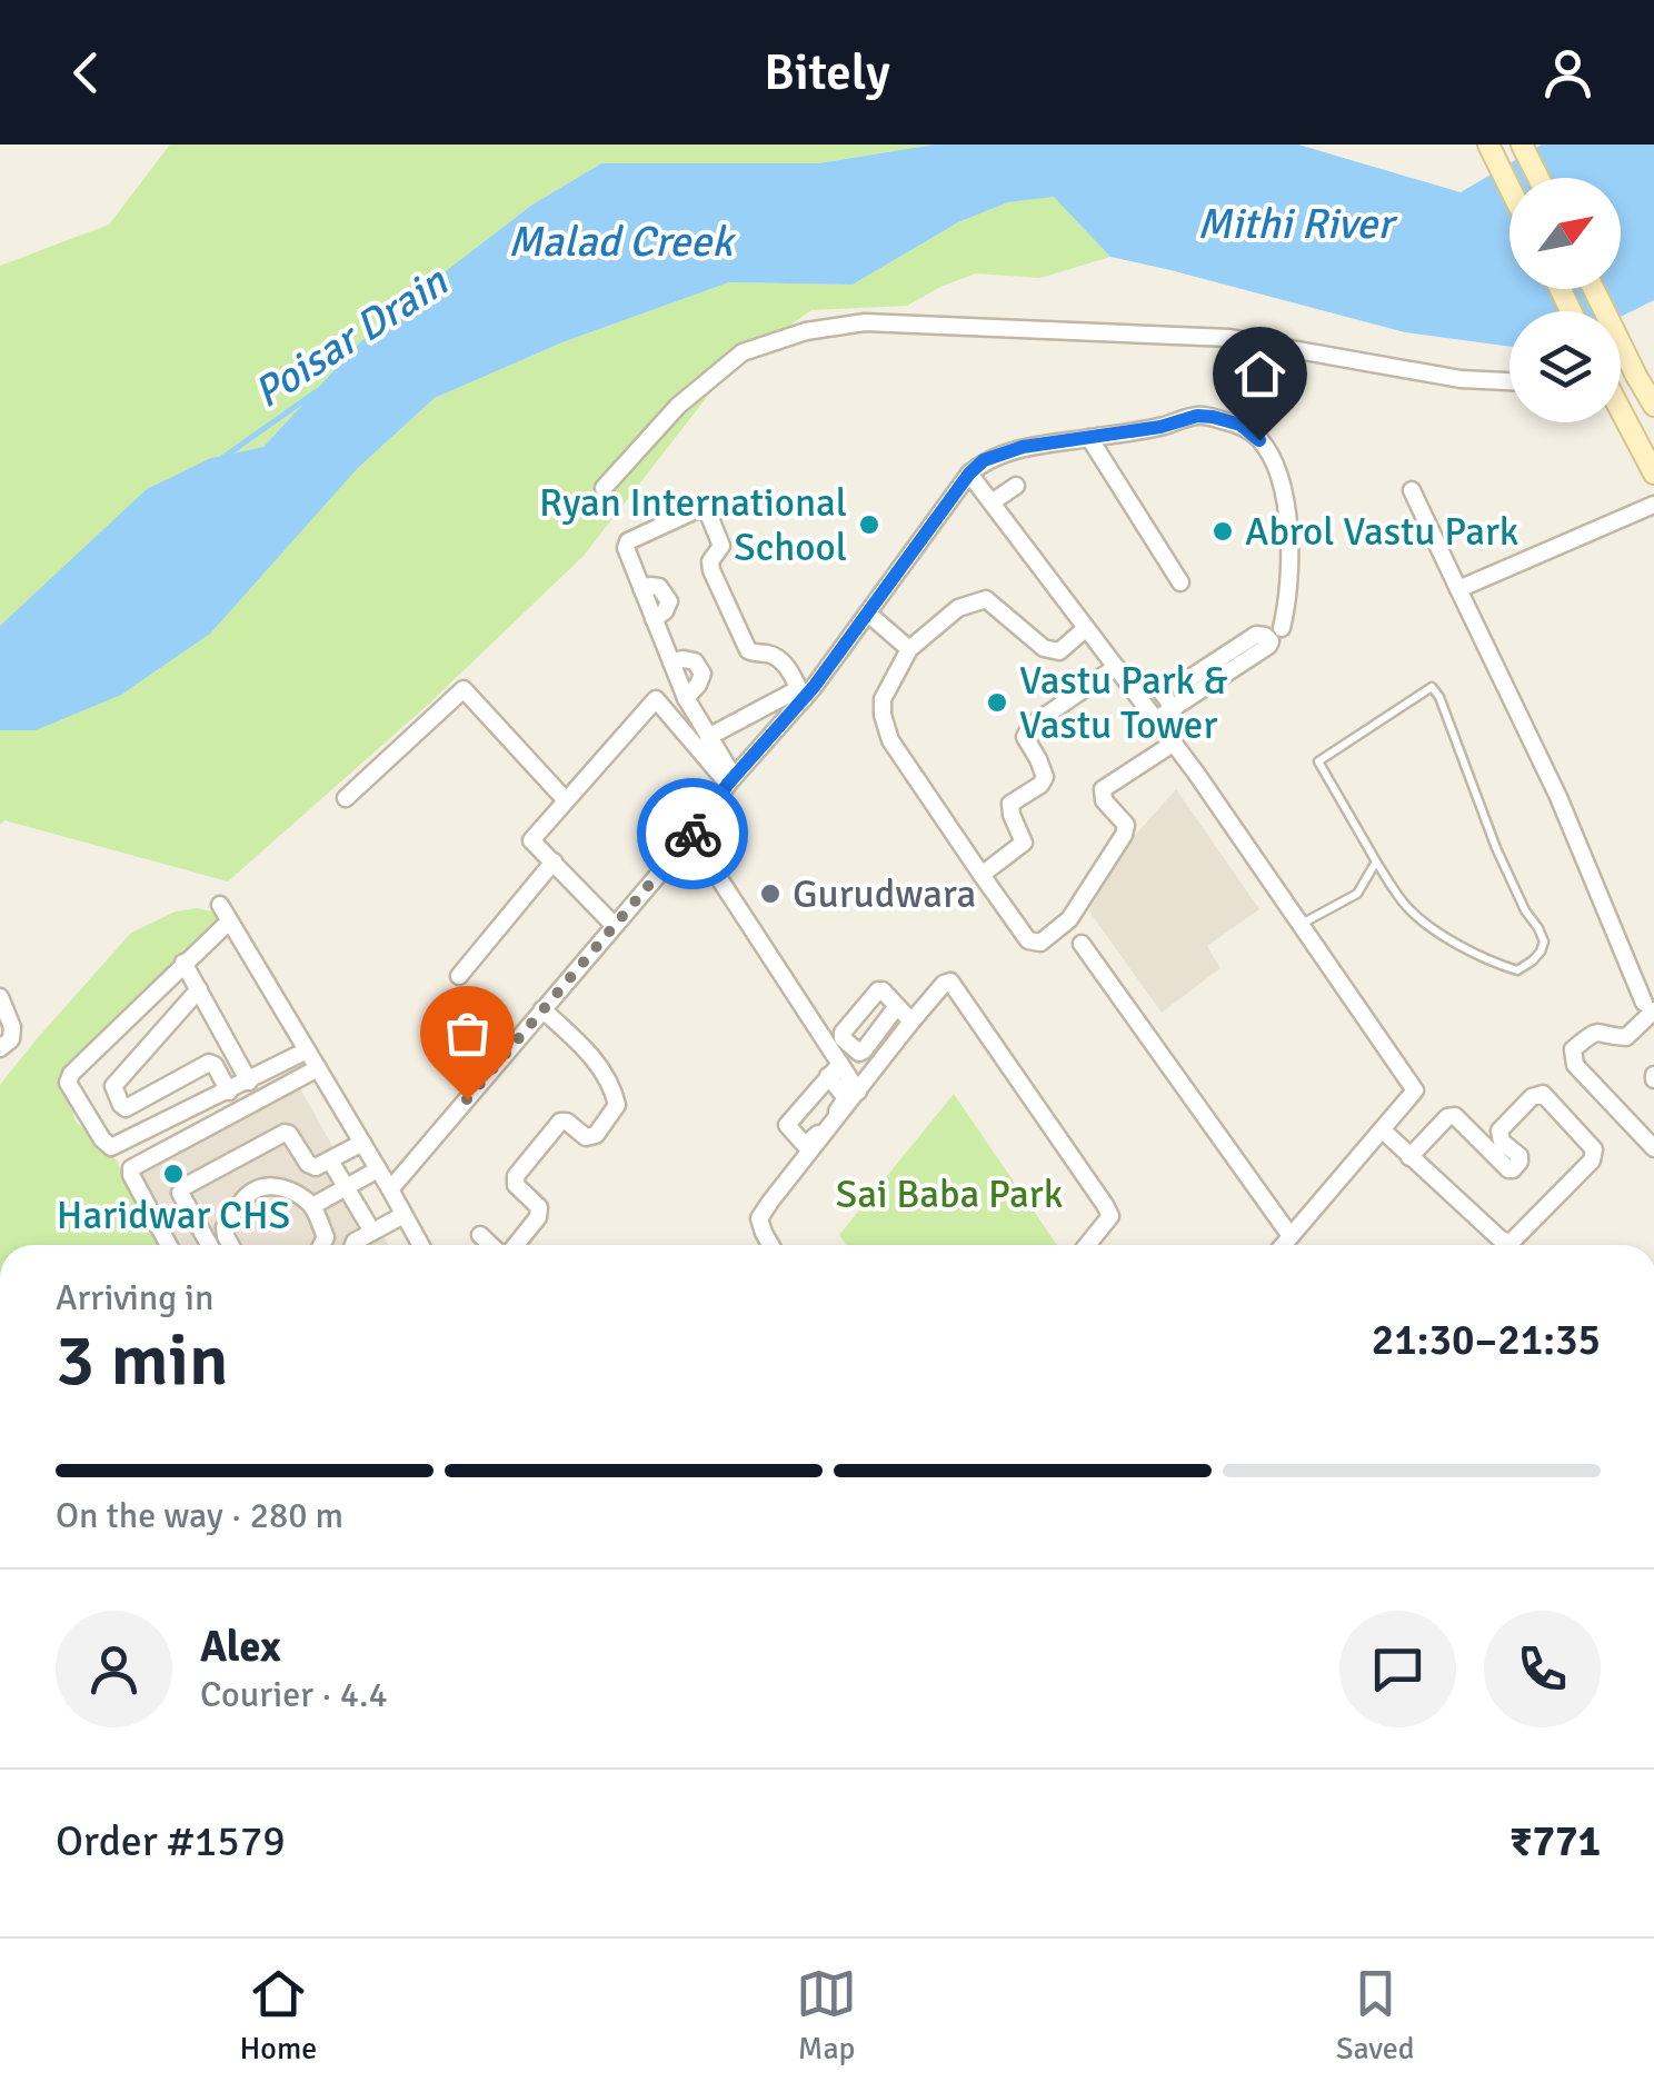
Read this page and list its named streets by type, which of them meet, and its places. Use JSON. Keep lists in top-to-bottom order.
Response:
{
  "water": ["Mithi River", "Malad Creek", "Poisar Drain"],
  "parks": ["Sai Baba Park"],
  "places": [
    "Ryan International School",
    "Abrol Vastu Park",
    "Vastu Park & Vastu Tower",
    "Gurudwara",
    "Haridwar CHS"
  ],
  "north": "top right",
  "page": {
    "header": "Bitely",
    "heading": ["3 min", "Arriving in", "21:30–21:35"],
    "panel": [
      "Alex",
      "Courier · 4.4",
      "Order #1579",
      "₹771"
    ],
    "bar": "On the way · 280 m",
    "tabs": ["Home", "Map", "Saved"]
  }
}
